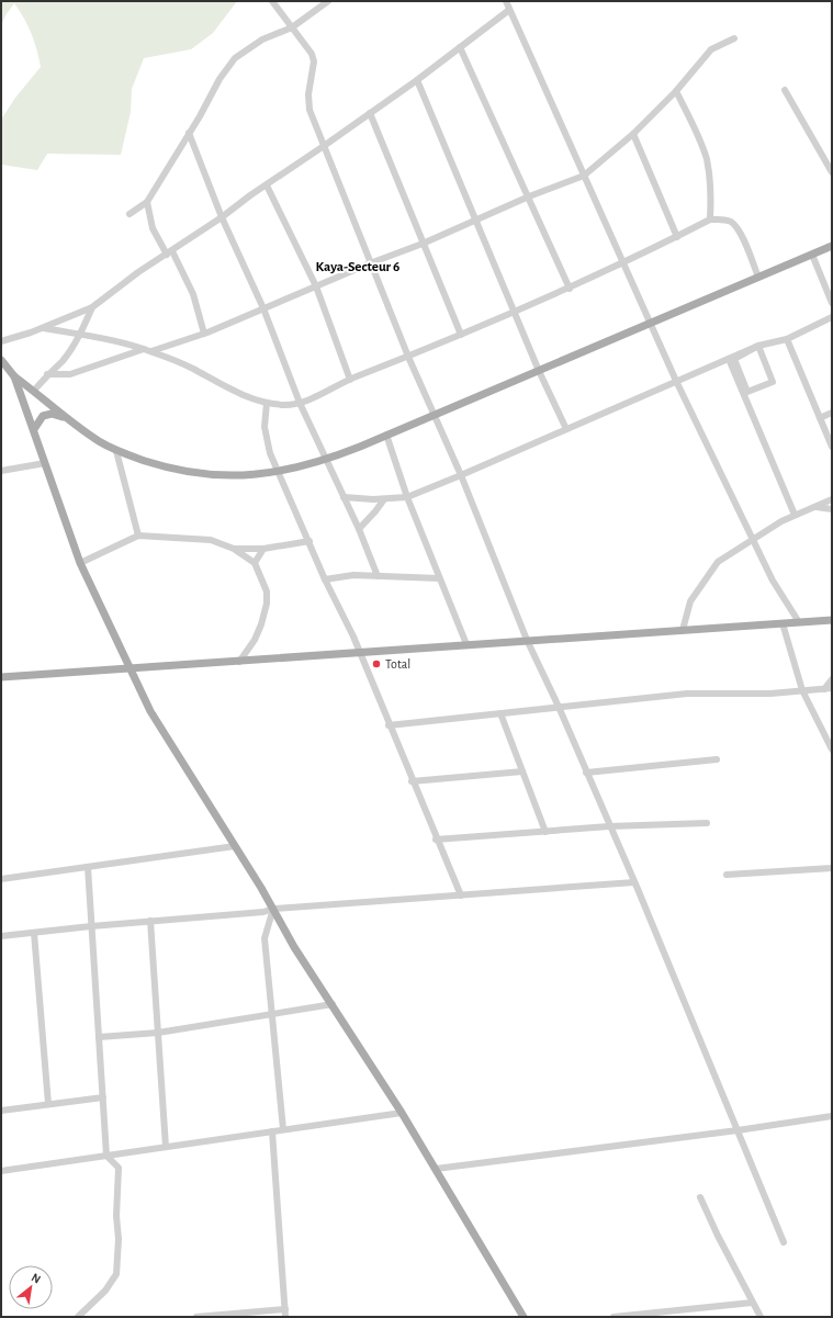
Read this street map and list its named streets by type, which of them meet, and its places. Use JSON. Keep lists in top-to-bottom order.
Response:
{
  "districts": ["Kaya-Secteur 6"],
  "places": ["Total"],
  "north": "top right"
}
